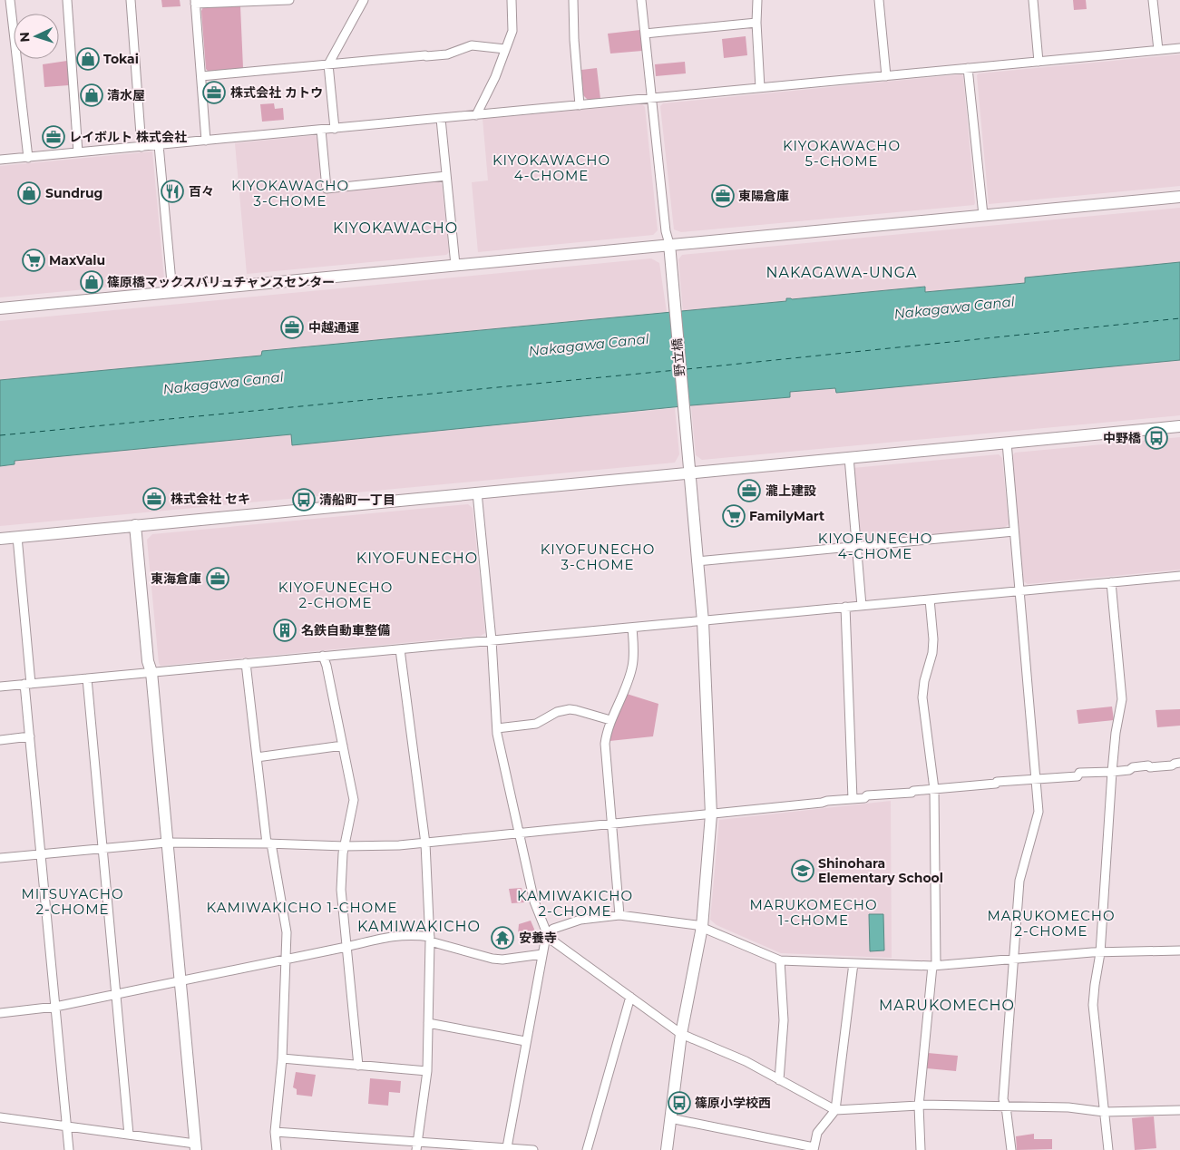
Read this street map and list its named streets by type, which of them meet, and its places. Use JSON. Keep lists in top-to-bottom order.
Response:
{
  "streets": {
    "street": ["野立橋"]
  },
  "districts": [
    "KIYOKAWACHO 5-CHOME",
    "KIYOKAWACHO 4-CHOME",
    "KIYOKAWACHO 3-CHOME",
    "KIYOKAWACHO",
    "NAKAGAWA-UNGA",
    "KIYOFUNECHO 4-CHOME",
    "KIYOFUNECHO 3-CHOME",
    "KIYOFUNECHO",
    "KIYOFUNECHO 2-CHOME",
    "MITSUYACHO 2-CHOME",
    "KAMIWAKICHO 2-CHOME",
    "MARUKOMECHO 1-CHOME",
    "KAMIWAKICHO 1-CHOME",
    "MARUKOMECHO 2-CHOME",
    "KAMIWAKICHO",
    "MARUKOMECHO"
  ],
  "water": ["Nakagawa Canal"],
  "places": {
    "shop": [
      "Tokai",
      "清水屋",
      "Sundrug",
      "篠原橋マックスバリュチャンスセンター"
    ],
    "office": [
      "株式会社 カトウ",
      "レイボルト 株式会社",
      "東陽倉庫",
      "中越通運",
      "瀧上建設",
      "株式会社 セキ",
      "東海倉庫"
    ],
    "restaurant": ["百々"],
    "supermarket": ["MaxValu", "FamilyMart"],
    "bus stop": ["中野橋", "清船町一丁目", "篠原小学校西"],
    "building": ["名鉄自動車整備"],
    "school or university": ["Shinohara Elementary School"],
    "temple": ["安養寺"]
  },
  "north": "left"
}
